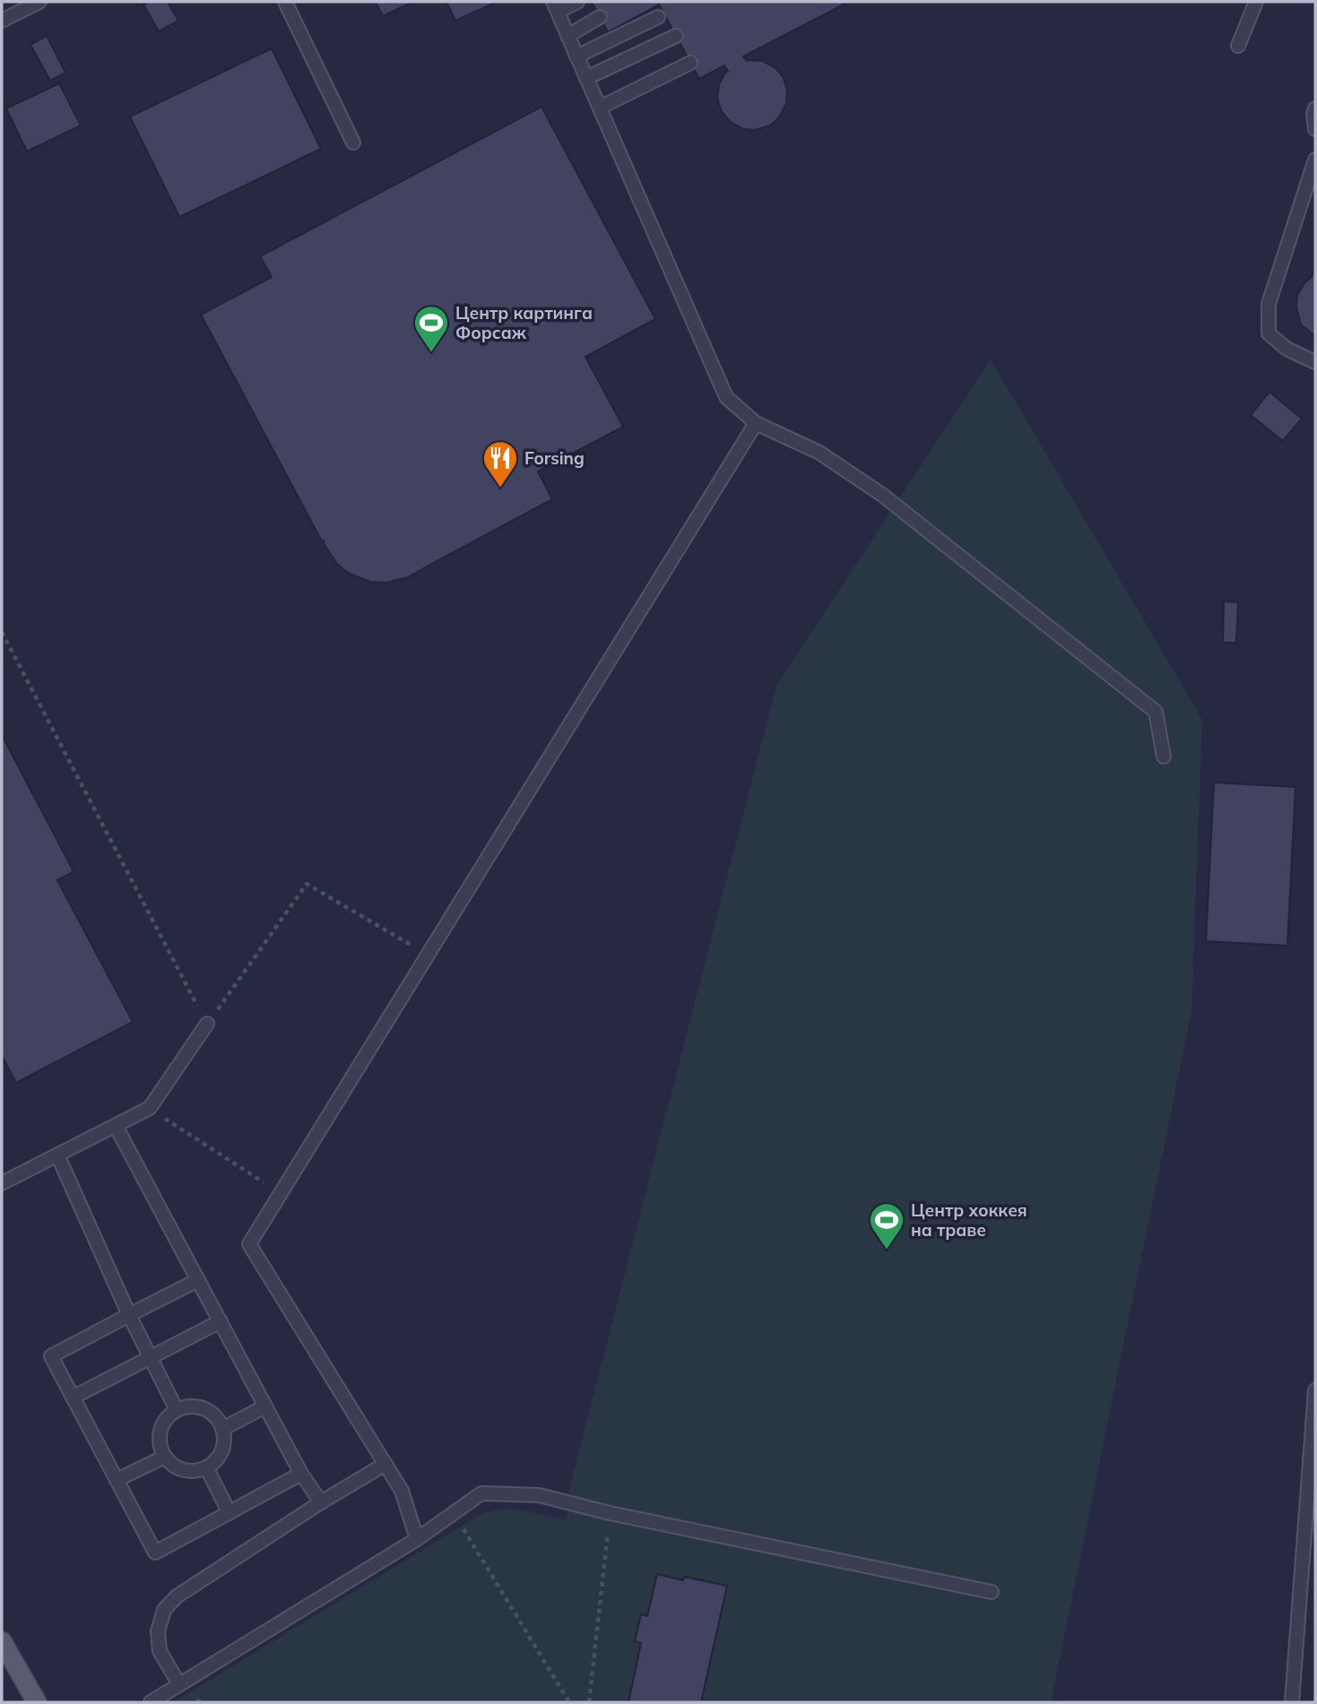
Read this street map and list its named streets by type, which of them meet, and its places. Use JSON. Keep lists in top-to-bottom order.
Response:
{
  "places": {
    "sports": ["Центр картинга Форсаж", "Центр хоккея на траве"],
    "restaurant": ["Forsing"]
  }
}
